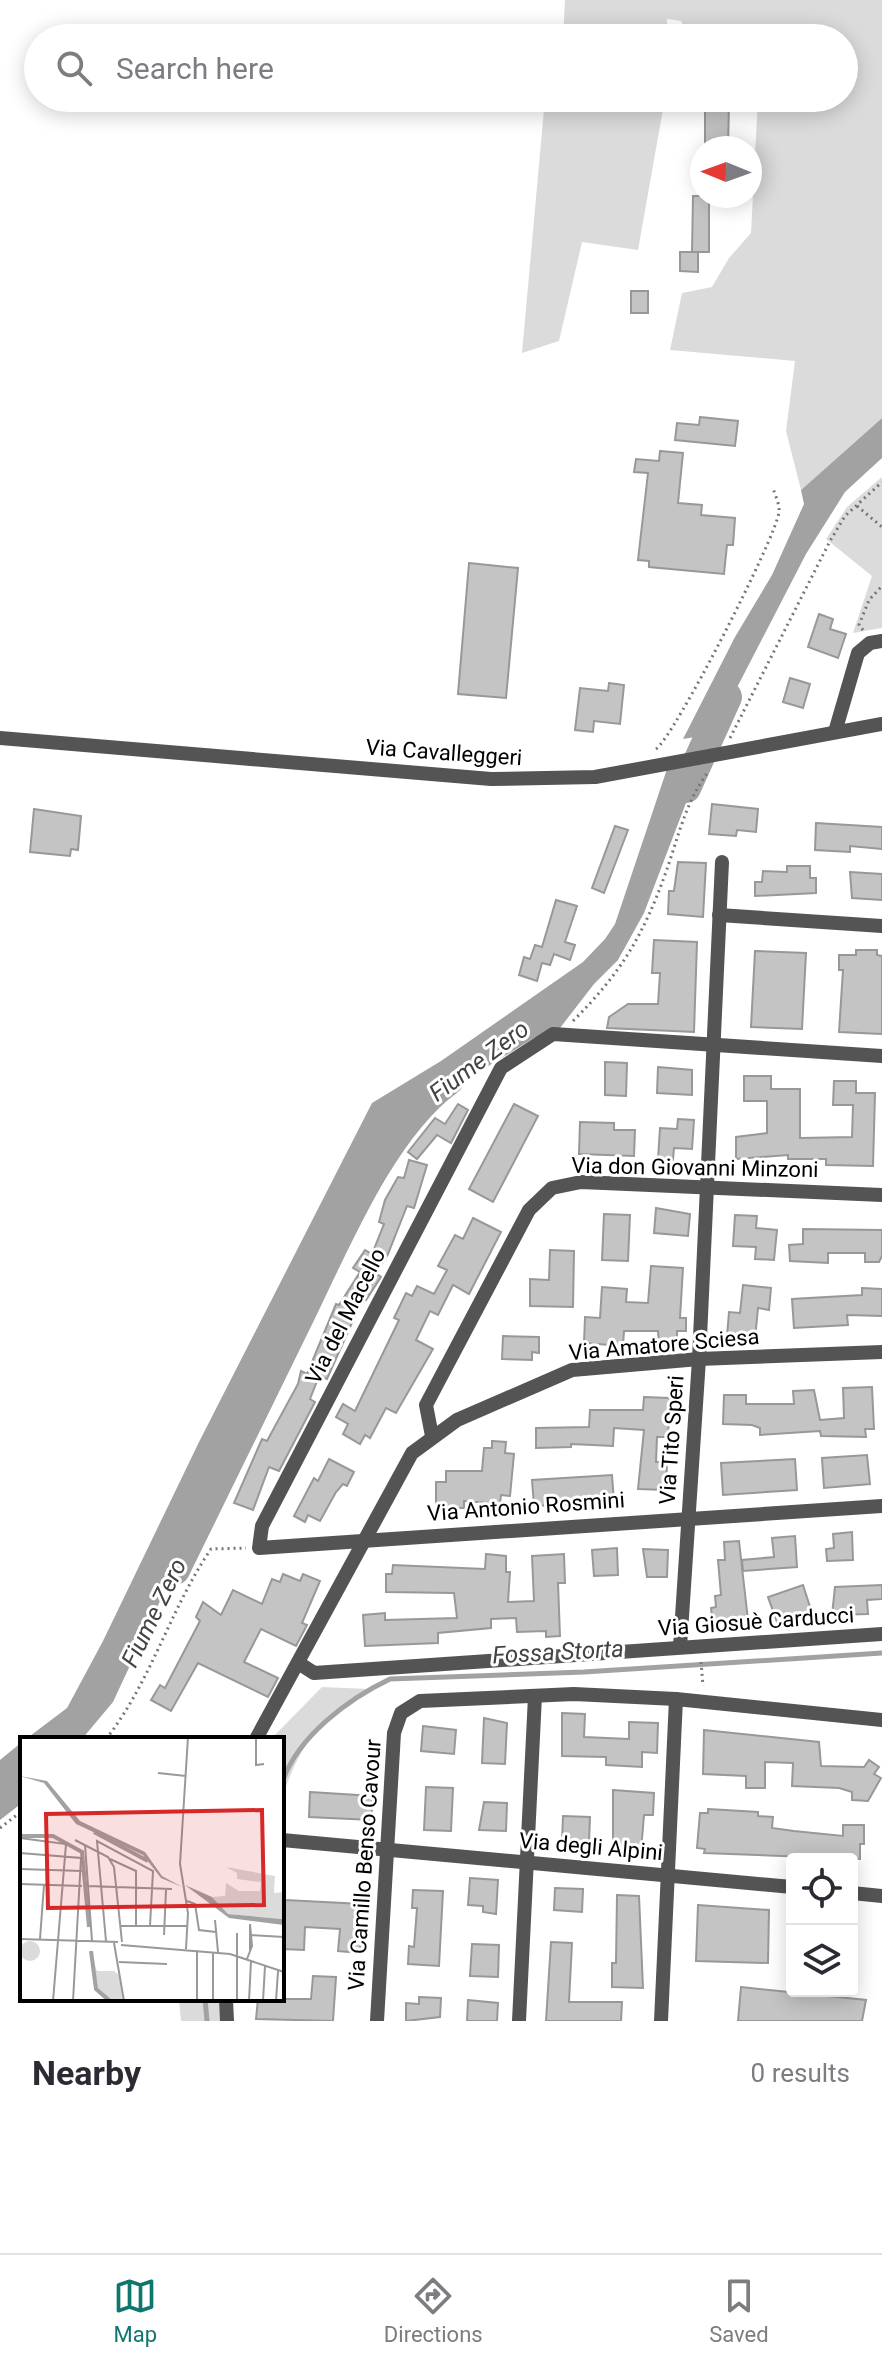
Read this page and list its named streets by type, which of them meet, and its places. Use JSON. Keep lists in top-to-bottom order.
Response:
{
  "streets": {
    "street": [
      "Via Cavalleggeri",
      "Via don Giovanni Minzoni",
      "Via del Macello",
      "Via Amatore Sciesa",
      "Via Tito Speri",
      "Via Antonio Rosmini",
      "Via Giosuè Carducci",
      "Via degli Alpini",
      "Via Camillo Benso Cavour"
    ]
  },
  "crossings": [
    ["Via don Giovanni Minzoni", "Via Amatore Sciesa"],
    ["Via don Giovanni Minzoni", "Via Tito Speri"],
    ["Via Amatore Sciesa", "Via Tito Speri"],
    ["Via Amatore Sciesa", "Via Antonio Rosmini"],
    ["Via Amatore Sciesa", "Via Giosuè Carducci"],
    ["Via Tito Speri", "Via Antonio Rosmini"],
    ["Via Tito Speri", "Via Giosuè Carducci"],
    ["Via degli Alpini", "Via Camillo Benso Cavour"]
  ],
  "water": ["Fiume Zero", "Fossa Storta"],
  "north": "left",
  "page": {
    "search": "Search here",
    "heading": ["Nearby", "0 results"],
    "nav": ["Map", "Directions", "Saved"]
  }
}
